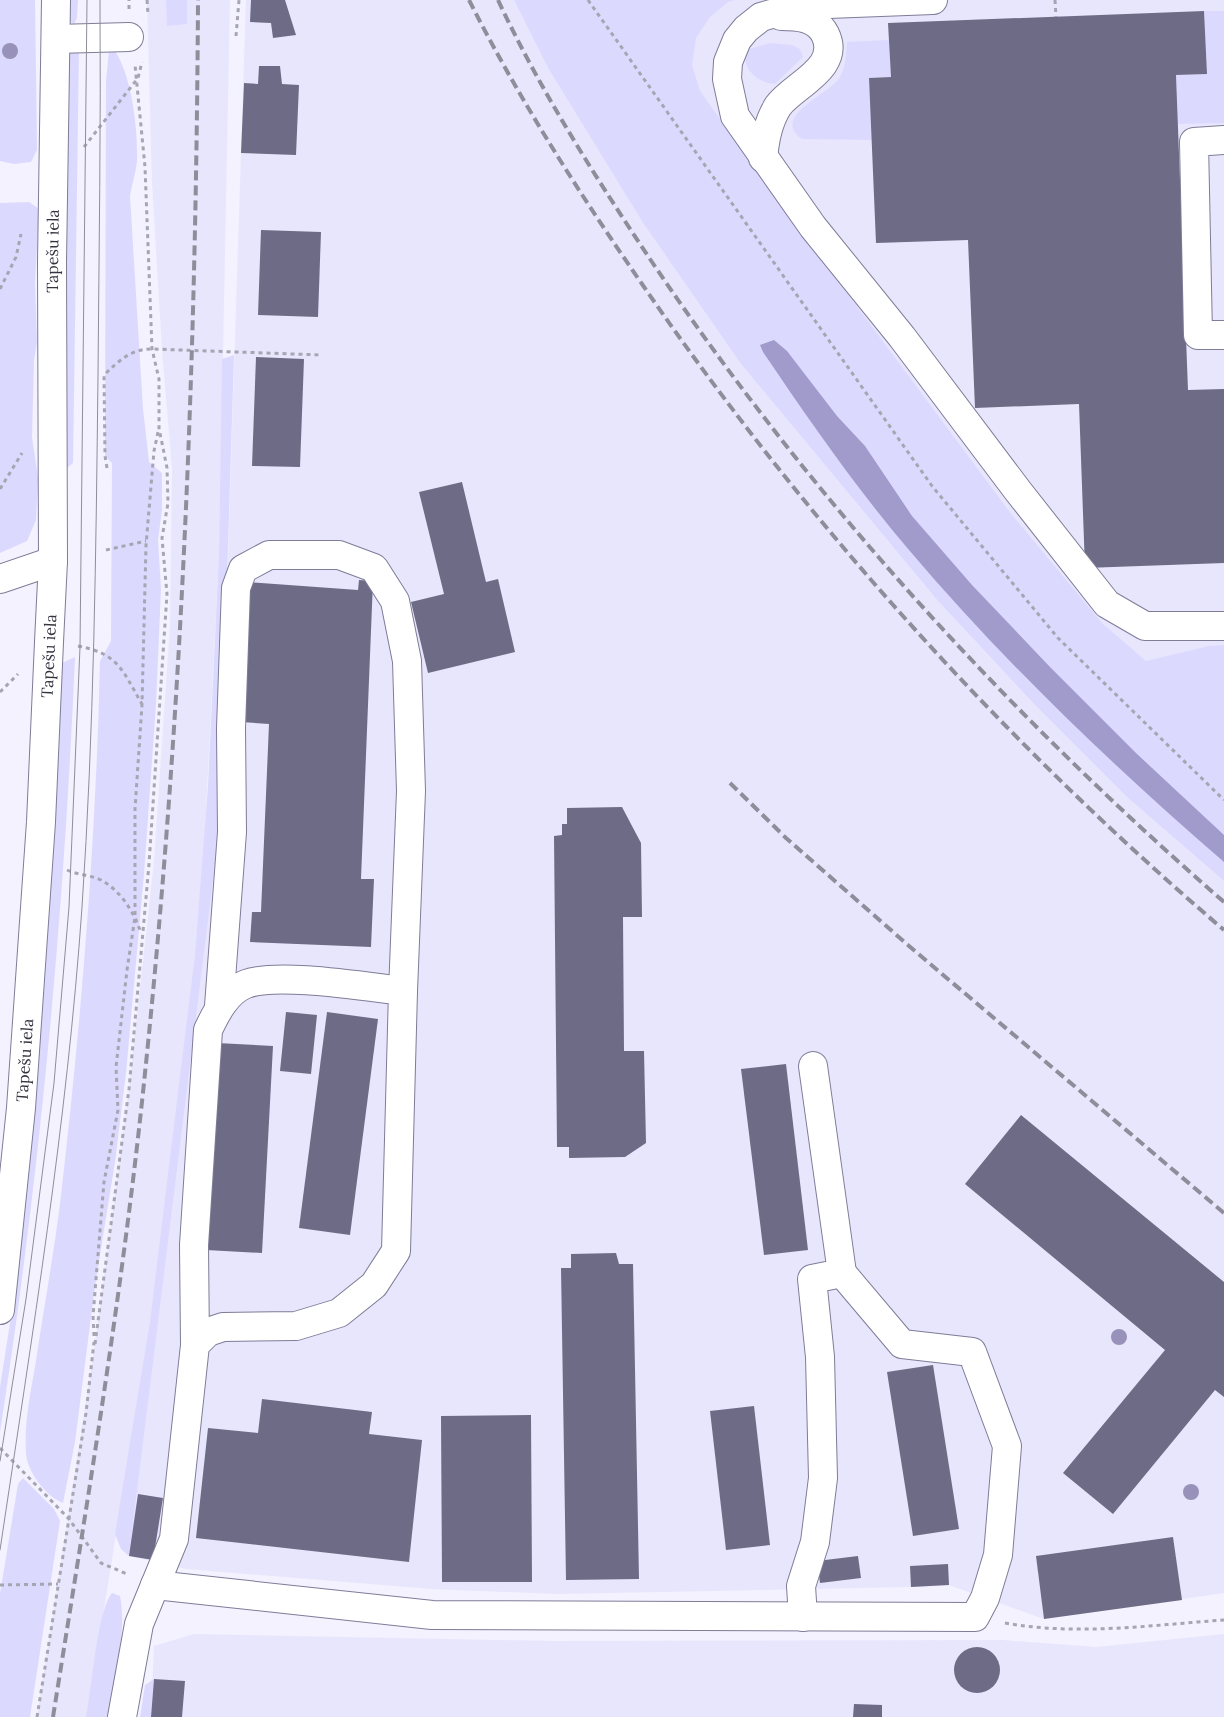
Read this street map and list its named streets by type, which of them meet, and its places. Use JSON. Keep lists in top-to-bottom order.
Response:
{
  "streets": {
    "street": ["Tapešu iela"]
  }
}
